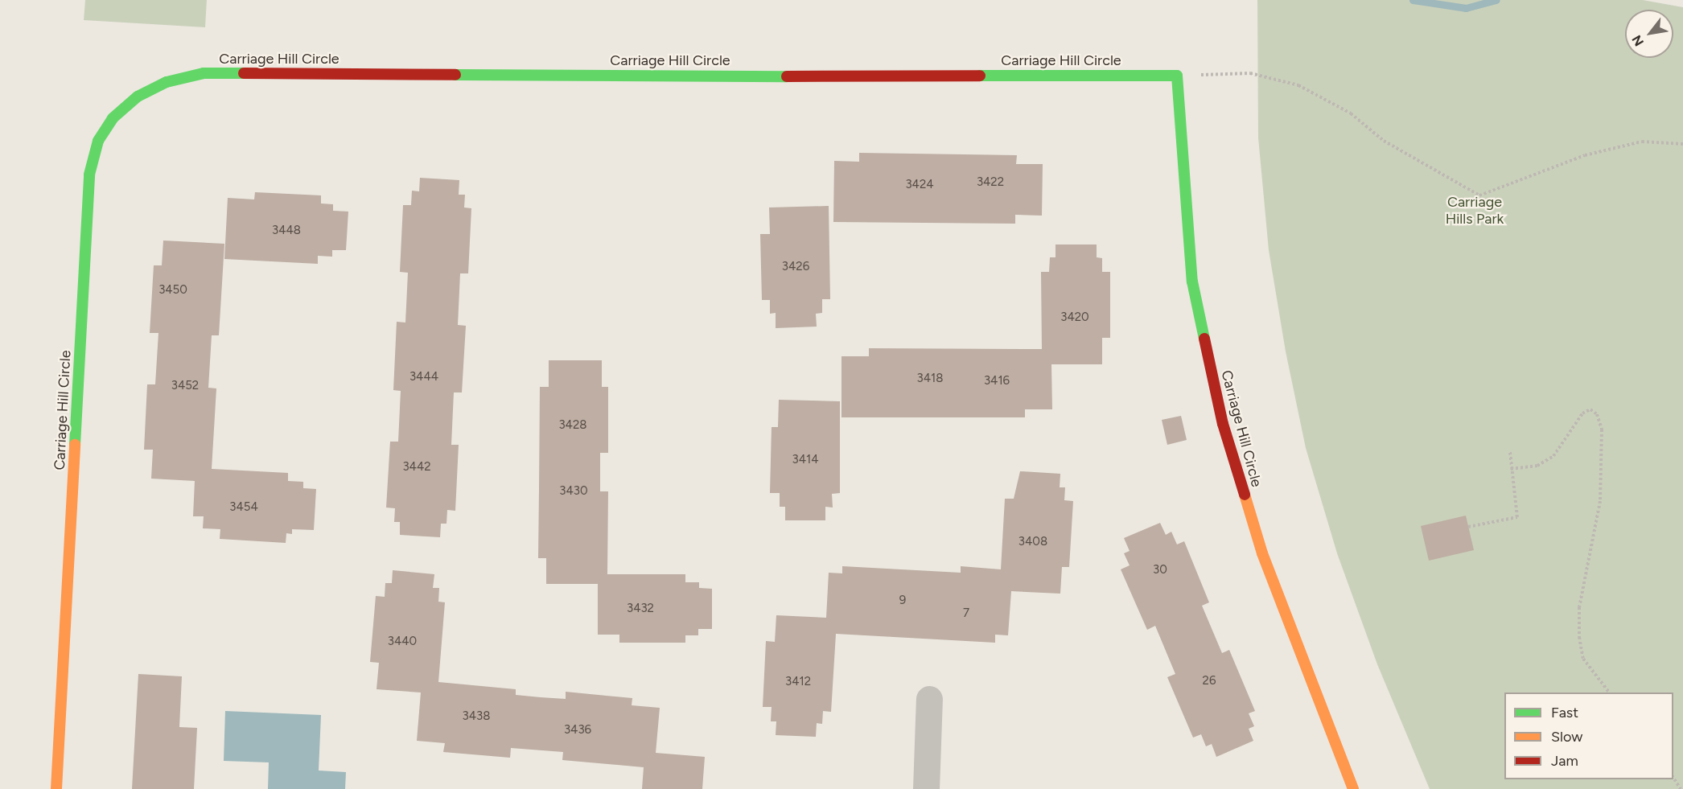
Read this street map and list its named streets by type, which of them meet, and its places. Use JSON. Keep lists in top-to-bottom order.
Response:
{
  "streets": {
    "street": ["Carriage Hill Circle"]
  },
  "parks": ["Carriage Hills Park"],
  "house_numbers": [
    "3422",
    "3424",
    "3448",
    "3426",
    "3450",
    "3420",
    "3444",
    "3418",
    "3416",
    "3452",
    "3428",
    "3414",
    "3442",
    "3430",
    "3454",
    "3408",
    "30",
    "9",
    "3432",
    "7",
    "3440",
    "26",
    "3412",
    "3438",
    "3436"
  ],
  "legend": ["Fast", "Slow", "Jam"],
  "north": "bottom left"
}
